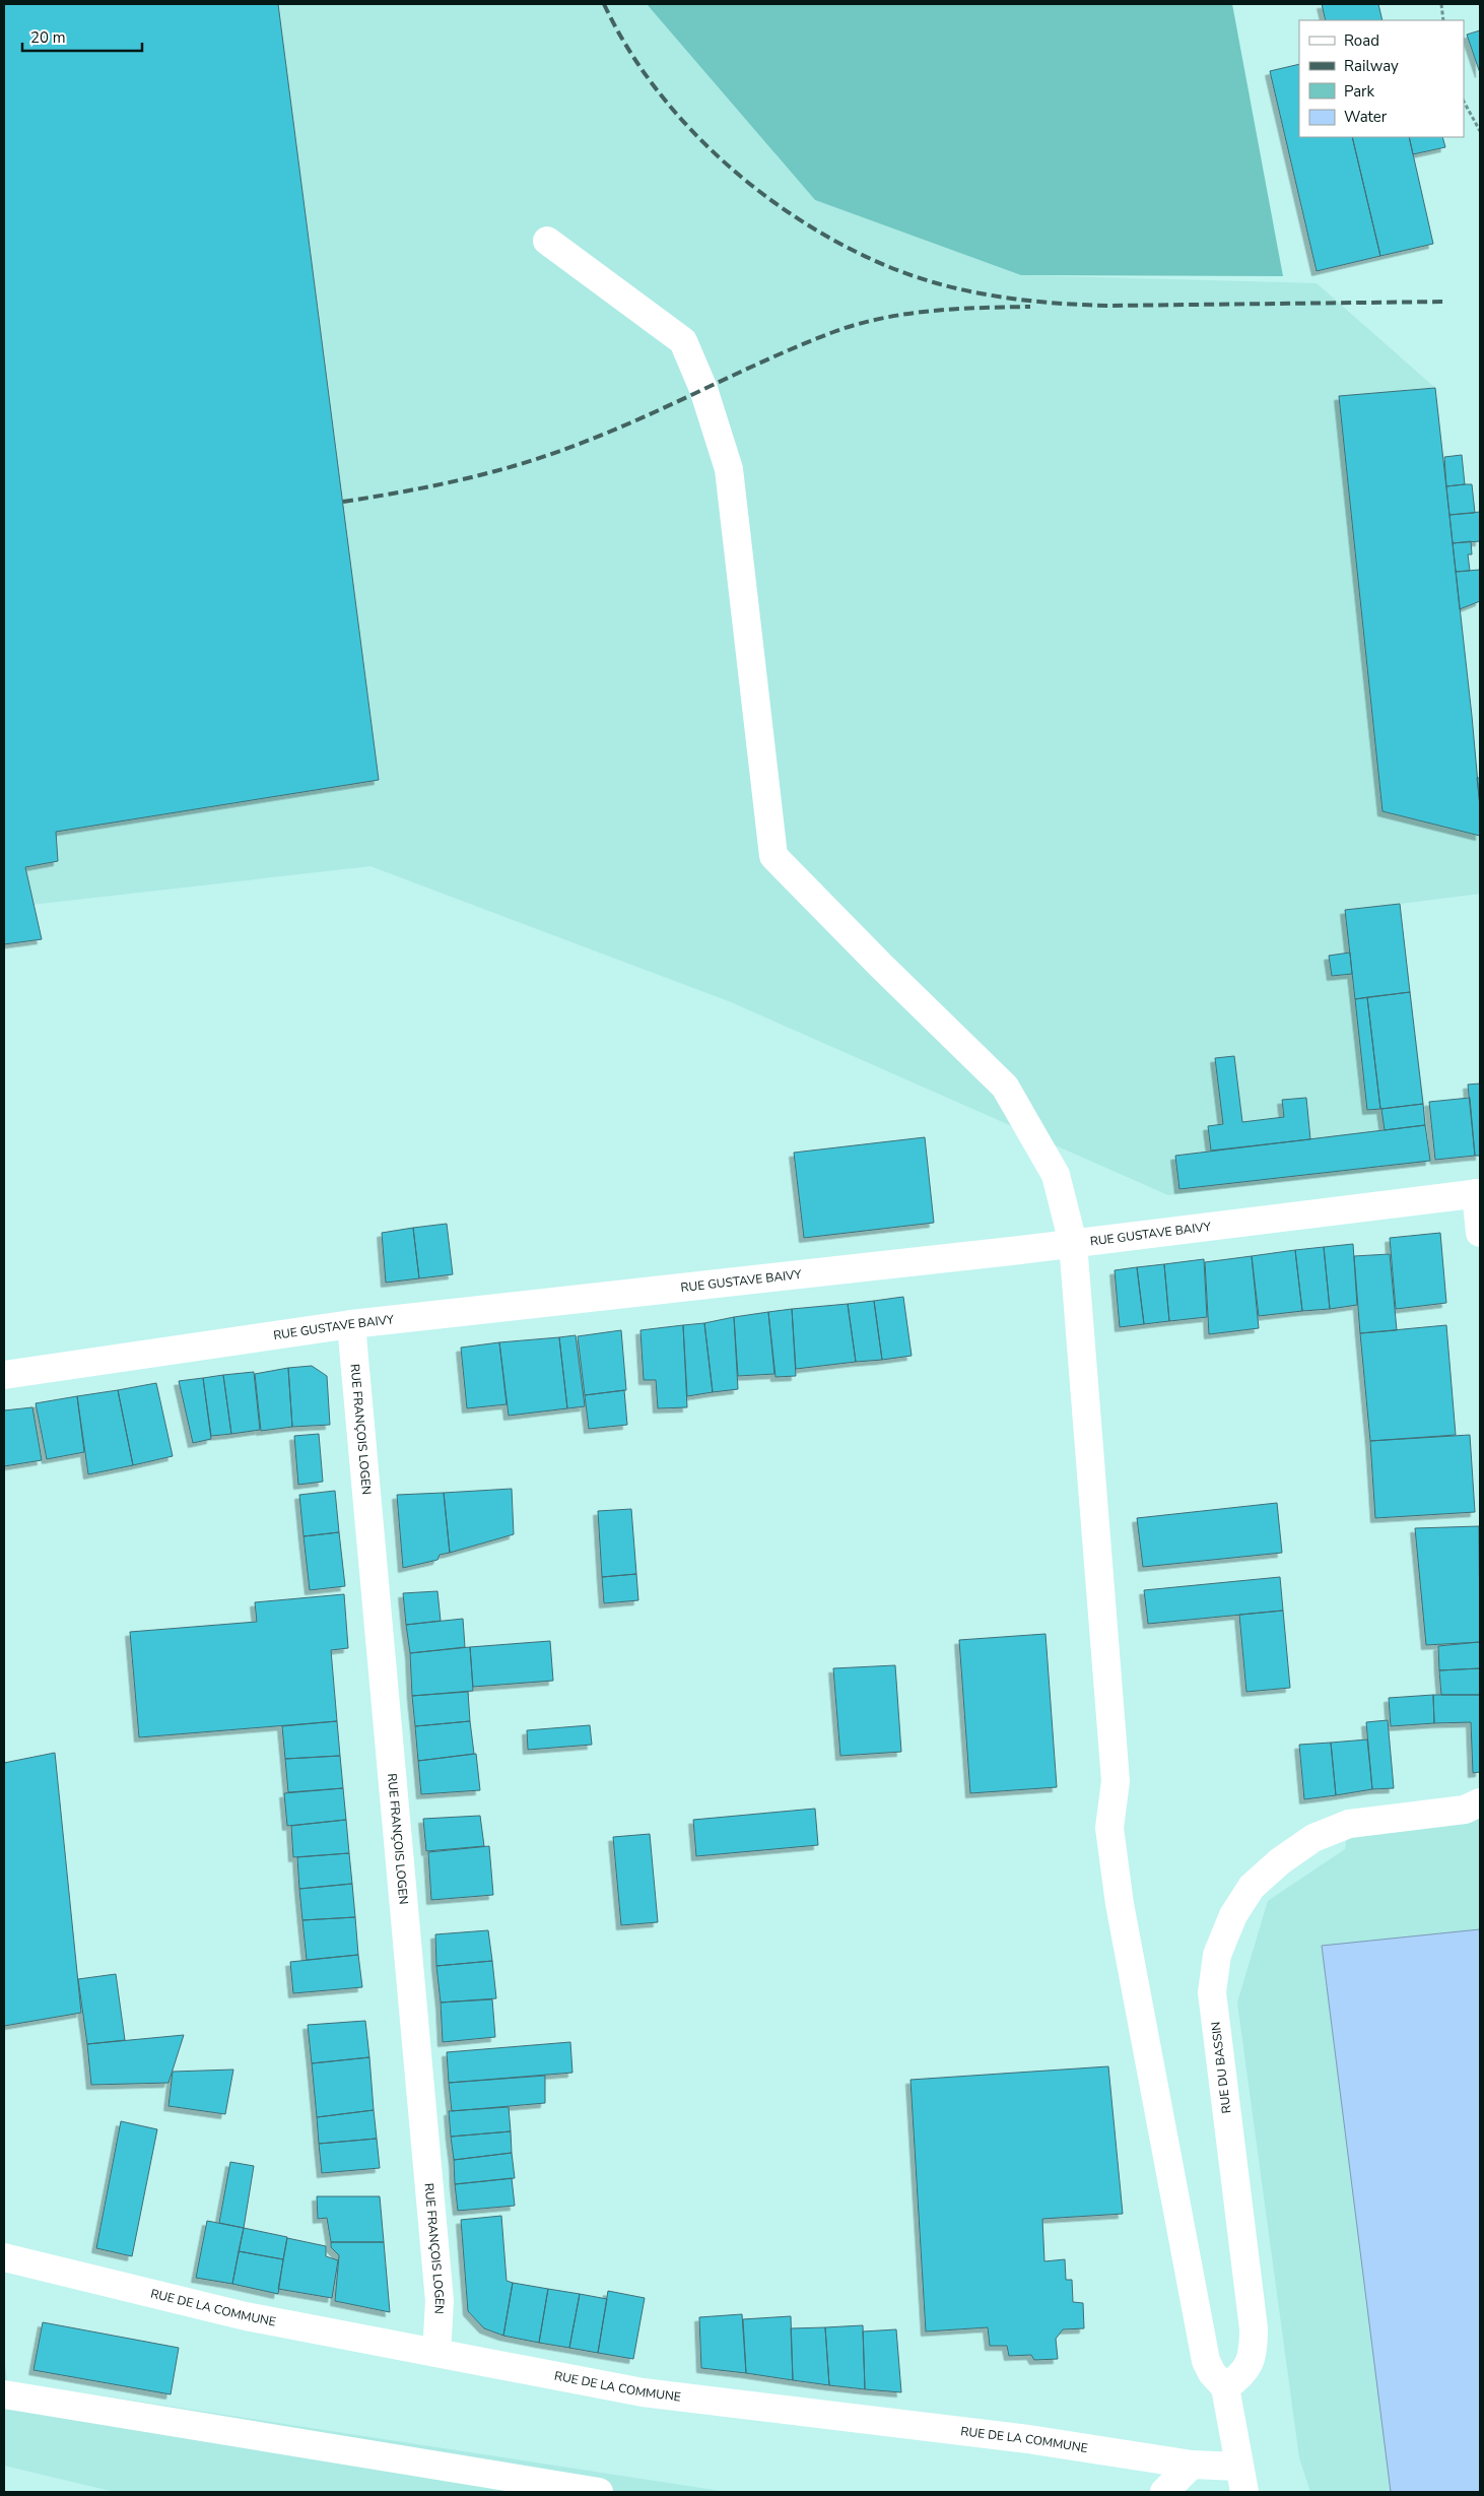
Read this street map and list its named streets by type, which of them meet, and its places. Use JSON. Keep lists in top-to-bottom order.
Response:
{
  "streets": {
    "street": [
      "RUE GUSTAVE BAIVY",
      "RUE FRANÇOIS LOGEN",
      "RUE DU BASSIN",
      "RUE DE LA COMMUNE"
    ]
  },
  "crossings": [
    ["RUE GUSTAVE BAIVY", "RUE FRANÇOIS LOGEN"],
    ["RUE FRANÇOIS LOGEN", "RUE DE LA COMMUNE"]
  ],
  "legend": [
    "Road",
    "Railway",
    "Park",
    "Water"
  ],
  "scale_bar": "20 m"
}
